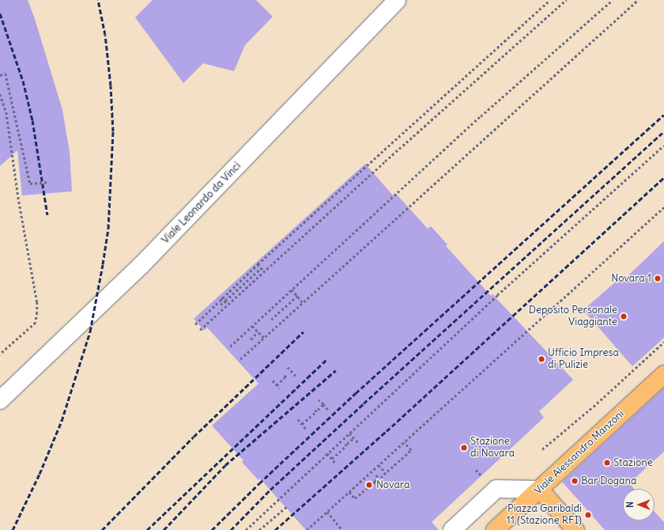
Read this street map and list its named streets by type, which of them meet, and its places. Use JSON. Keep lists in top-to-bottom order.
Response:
{
  "streets": {
    "main road": ["Viale Alessandro Manzoni"],
    "street": ["Viale Leonardo da Vinci"]
  },
  "places": [
    "Novara 1",
    "Deposito Personale Viaggiante",
    "Ufficio Impresa di Pulizie",
    "Stazione di Novara",
    "Stazione",
    "Bar Dogana",
    "Novara",
    "Piazza Garibaldi 11 (Stazione RFI)"
  ],
  "north": "left"
}
